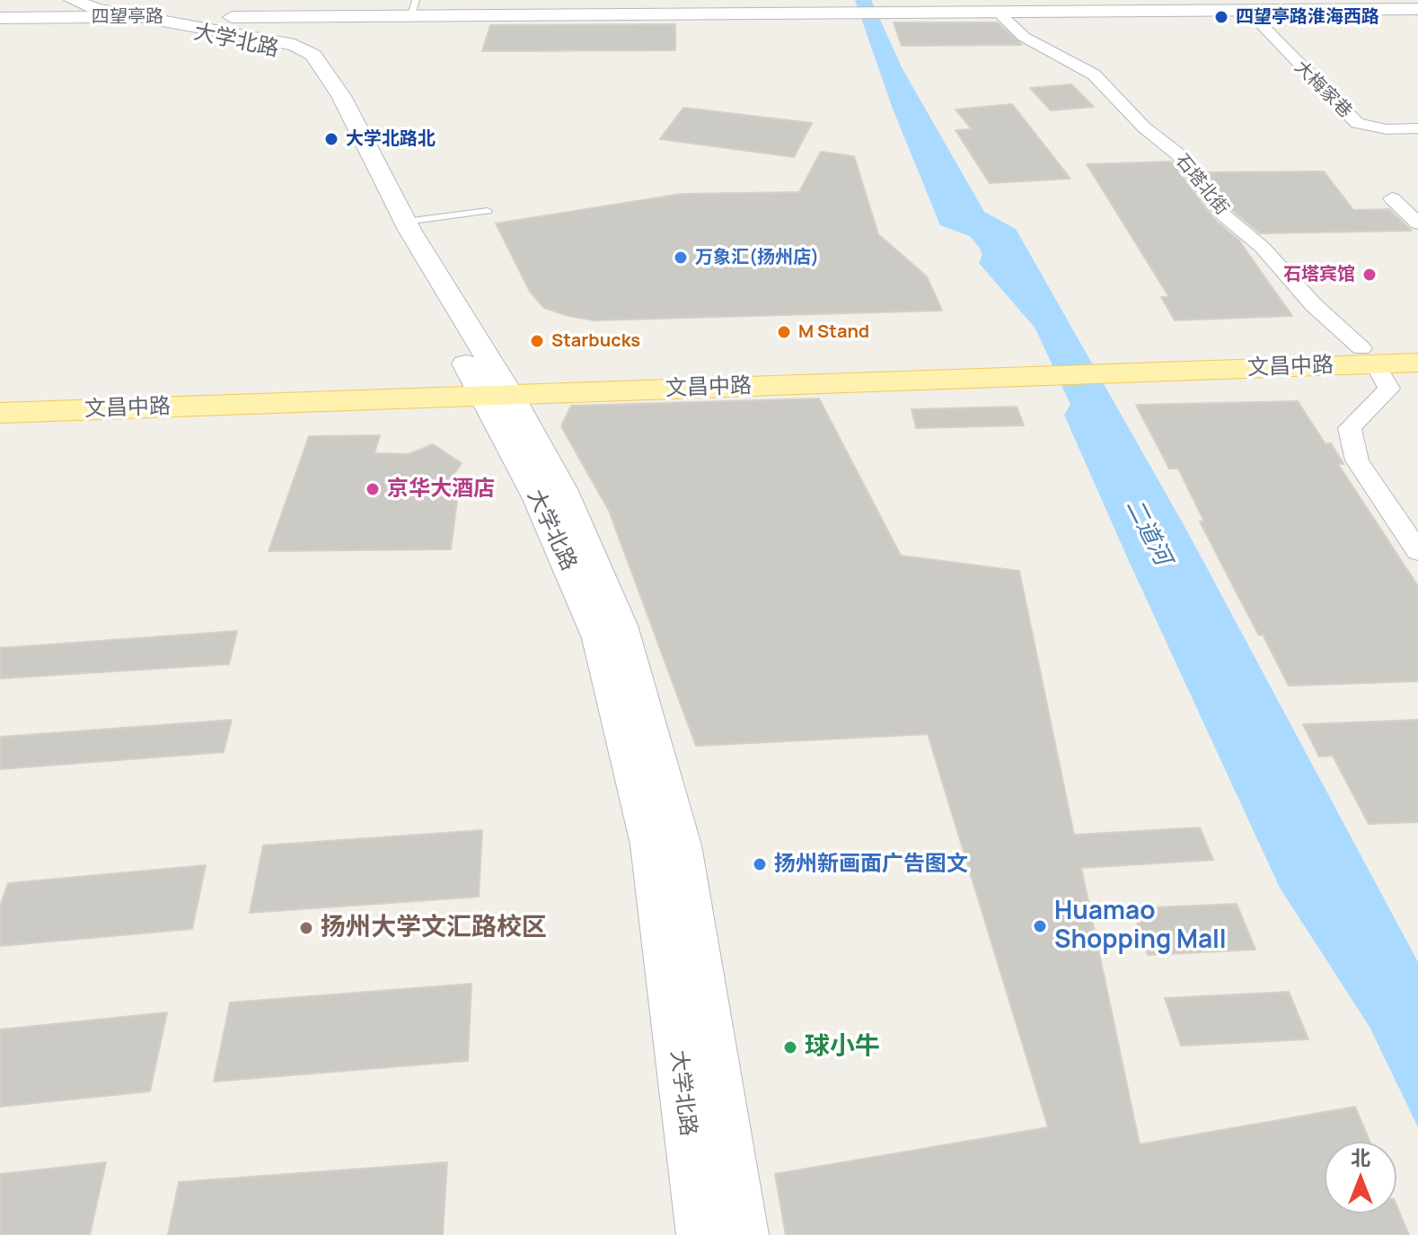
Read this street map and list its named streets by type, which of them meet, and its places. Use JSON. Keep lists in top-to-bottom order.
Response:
{
  "streets": {
    "main road": ["文昌中路"],
    "street": [
      "四望亭路",
      "大学北路",
      "大梅家巷",
      "石塔北街"
    ]
  },
  "crossings": [
    ["四望亭路", "大学北路"],
    ["四望亭路", "大梅家巷"],
    ["四望亭路", "石塔北街"],
    ["大学北路", "文昌中路"],
    ["石塔北街", "文昌中路"]
  ],
  "water": ["二道河"],
  "places": [
    "四望亭路淮海西路",
    "大学北路北",
    "万象汇(扬州店)",
    "石塔宾馆",
    "M Stand",
    "Starbucks",
    "京华大酒店",
    "扬州新画面广告图文",
    "Huamao Shopping Mall",
    "扬州大学文汇路校区",
    "球小牛"
  ],
  "north": "top"
}
